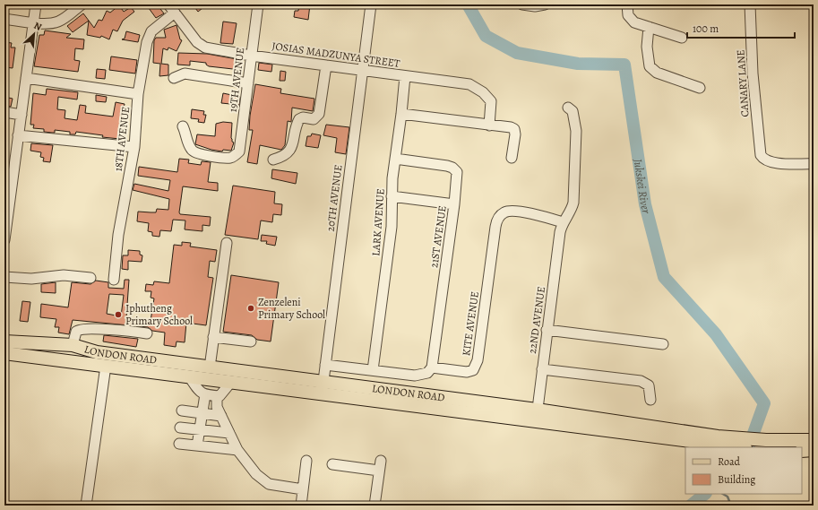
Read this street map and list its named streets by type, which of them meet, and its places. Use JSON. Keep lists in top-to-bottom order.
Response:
{
  "streets": {
    "main road": ["LONDON ROAD"],
    "street": [
      "JOSIAS MADZUNYA STREET",
      "19TH AVENUE",
      "CANARY LANE",
      "18TH AVENUE",
      "20TH AVENUE",
      "LARK AVENUE",
      "21ST AVENUE",
      "22ND AVENUE",
      "KITE AVENUE"
    ]
  },
  "crossings": [
    ["JOSIAS MADZUNYA STREET", "19TH AVENUE"],
    ["JOSIAS MADZUNYA STREET", "18TH AVENUE"],
    ["JOSIAS MADZUNYA STREET", "20TH AVENUE"],
    ["JOSIAS MADZUNYA STREET", "LARK AVENUE"],
    ["20TH AVENUE", "LONDON ROAD"],
    ["LARK AVENUE", "21ST AVENUE"],
    ["21ST AVENUE", "KITE AVENUE"],
    ["22ND AVENUE", "KITE AVENUE"],
    ["22ND AVENUE", "LONDON ROAD"]
  ],
  "water": ["Jukskei River"],
  "places": ["Zenzeleni Primary School", "Iphutheng Primary School"],
  "legend": ["Road", "Building"],
  "scale_bar": "100 m",
  "north": "top right"
}
